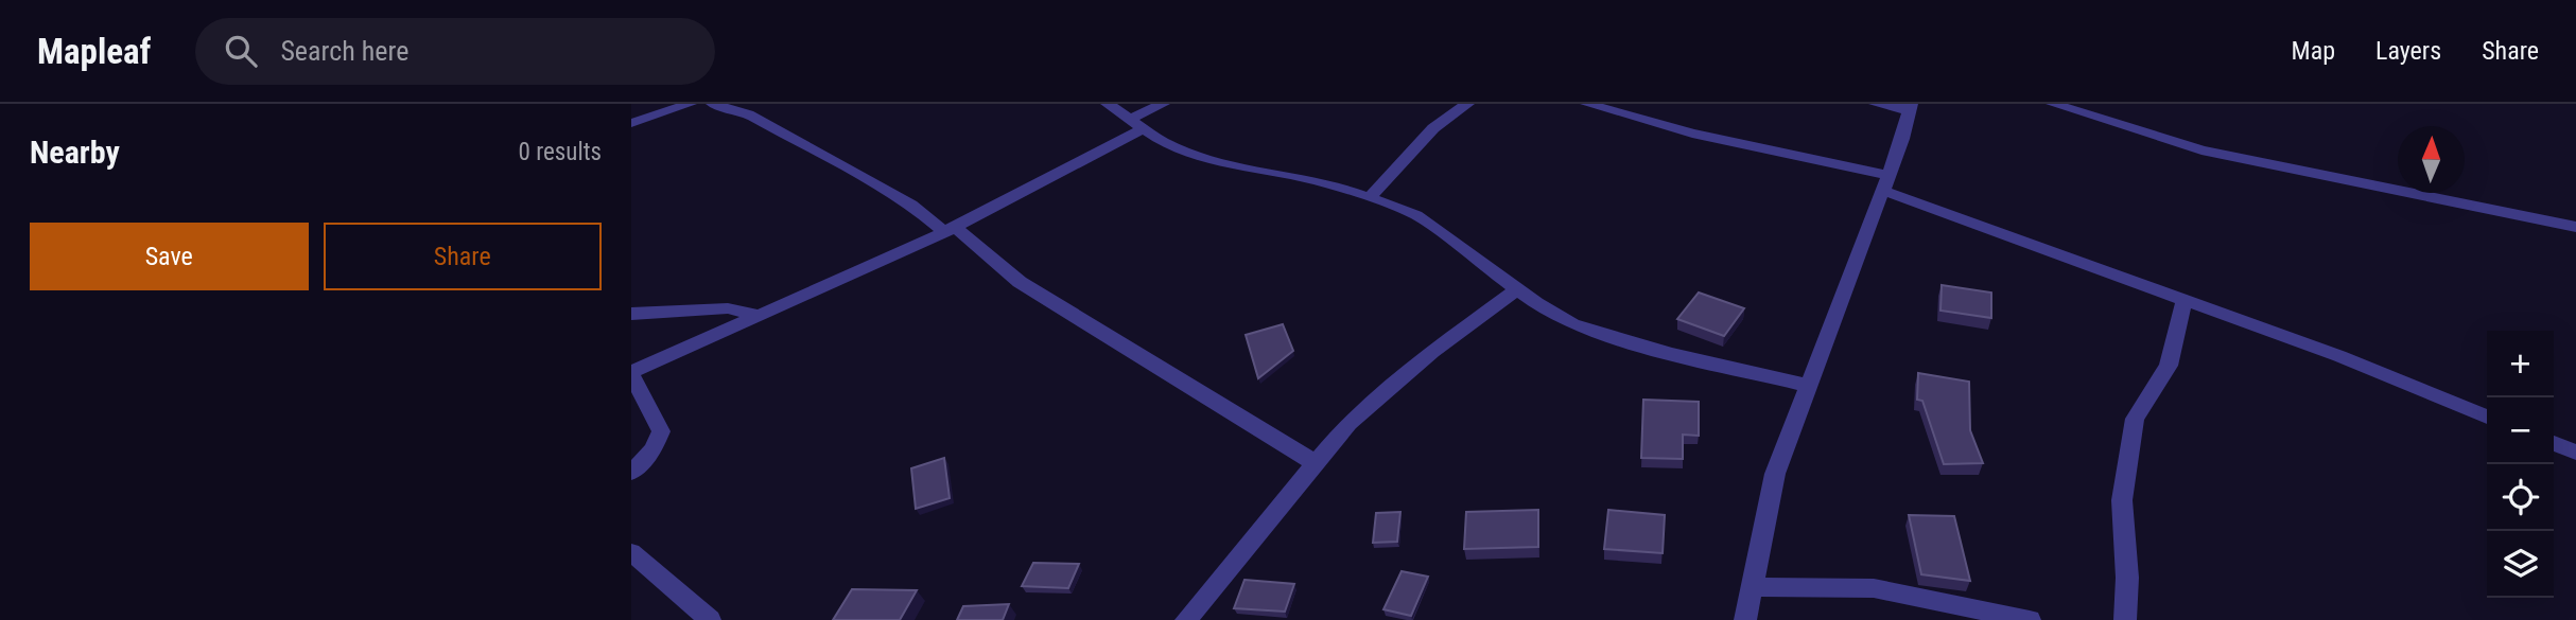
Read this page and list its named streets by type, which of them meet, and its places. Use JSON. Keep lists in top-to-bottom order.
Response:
{
  "north": "top",
  "page": {
    "header": "Mapleaf",
    "search": "Search here",
    "nav": ["Map", "Layers", "Share"],
    "heading": ["Nearby", "0 results"],
    "buttons": ["Save", "Share"],
    "map_buttons": ["+", "−"]
  }
}
